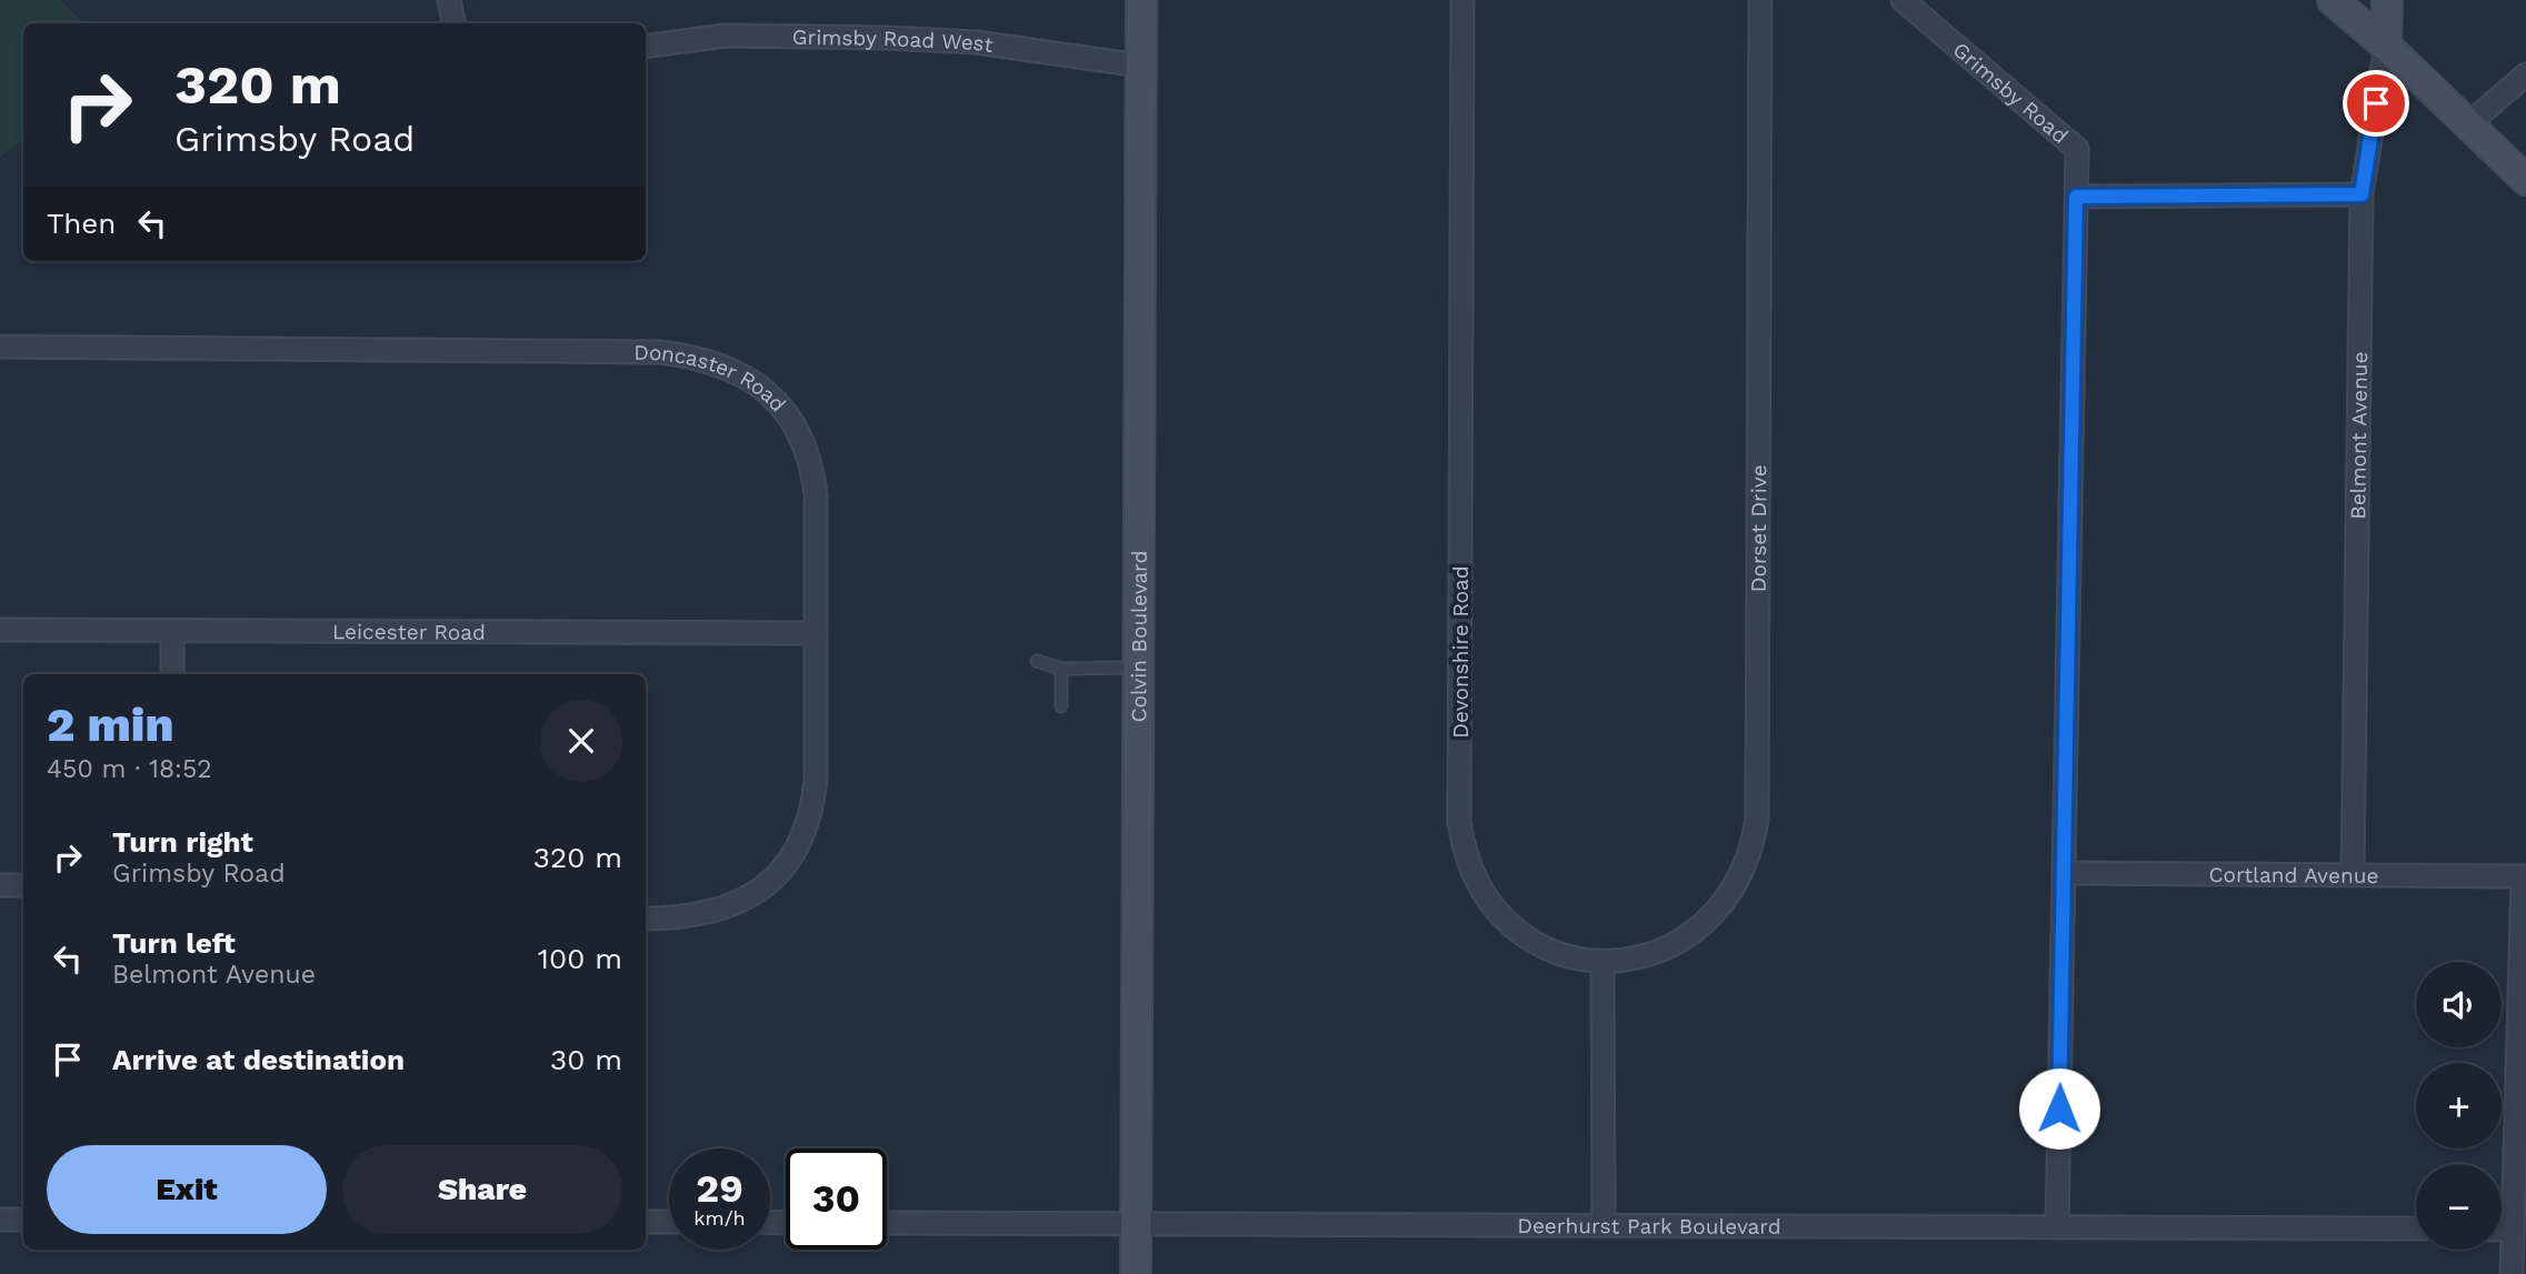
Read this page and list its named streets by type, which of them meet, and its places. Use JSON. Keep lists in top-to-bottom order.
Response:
{
  "streets": {
    "street": [
      "Grimsby Road West",
      "Grimsby Road",
      "Doncaster Road",
      "Belmont Avenue",
      "Dorset Drive",
      "Leicester Road",
      "Colvin Boulevard",
      "Devonshire Road",
      "Cortland Avenue",
      "Deerhurst Park Boulevard"
    ]
  },
  "crossings": [
    ["Grimsby Road West", "Colvin Boulevard"],
    ["Doncaster Road", "Leicester Road"],
    ["Belmont Avenue", "Cortland Avenue"],
    ["Dorset Drive", "Devonshire Road"],
    ["Colvin Boulevard", "Deerhurst Park Boulevard"]
  ],
  "page": {
    "turn": ["320 m", "Grimsby Road"],
    "then": "Then",
    "heading": ["2 min", "450 m · 18:52"],
    "list": [
      {
        "name": "Turn right",
        "note": "Grimsby Road",
        "value": "320 m"
      },
      {
        "name": "Turn left",
        "note": "Belmont Avenue",
        "value": "100 m"
      },
      {
        "name": "Arrive at destination",
        "value": "30 m"
      }
    ],
    "map_buttons": ["+", "−"],
    "buttons": ["Exit", "Share"],
    "speed": "29 km/h",
    "limit": "30"
  }
}
